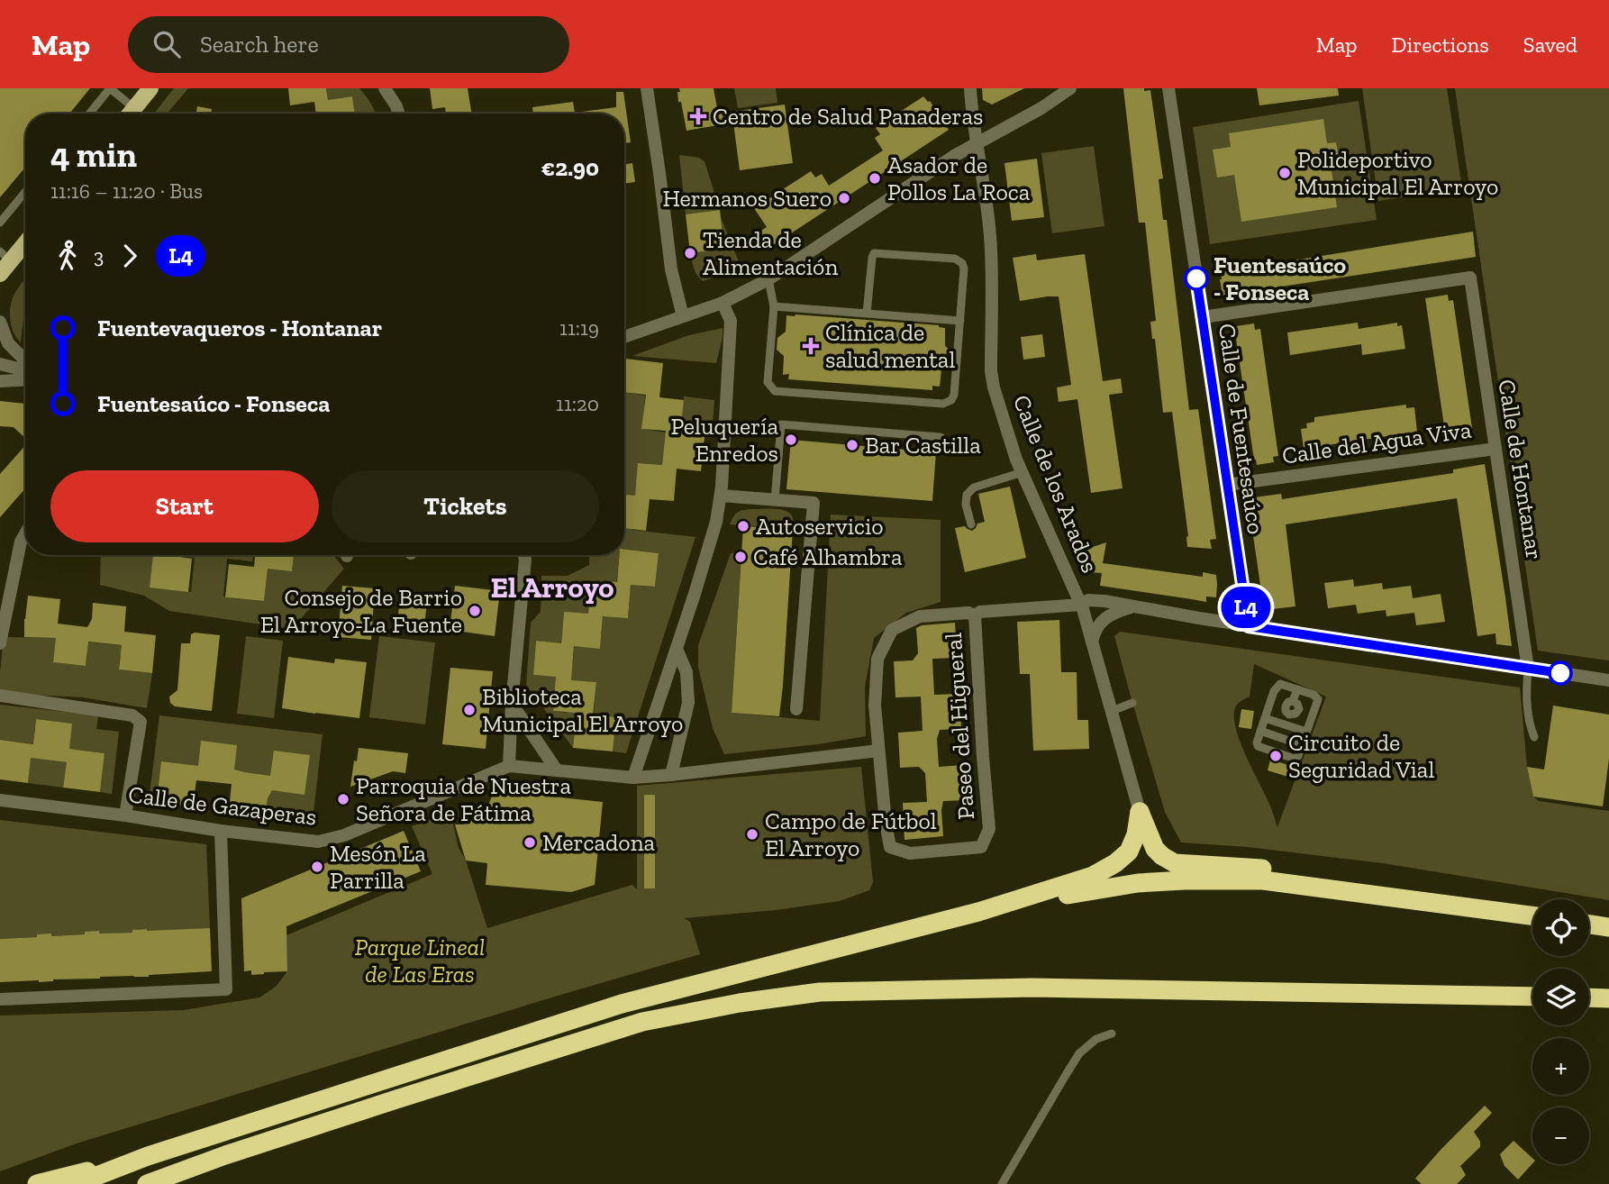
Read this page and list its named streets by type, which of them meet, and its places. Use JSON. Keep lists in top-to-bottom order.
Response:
{
  "streets": {
    "street": [
      "Calle de Fuentesaúco",
      "Calle del Agua Viva",
      "Calle de Hontanar",
      "Calle de los Arados",
      "Paseo del Higueral",
      "Calle de Gazaperas"
    ]
  },
  "crossings": [
    ["Calle de Fuentesaúco", "Calle del Agua Viva"],
    ["Calle de Fuentesaúco", "Calle de Hontanar"],
    ["Calle de Fuentesaúco", "Paseo del Higueral"],
    ["Calle del Agua Viva", "Calle de Hontanar"],
    ["Calle de Hontanar", "Paseo del Higueral"],
    ["Calle de los Arados", "Paseo del Higueral"],
    ["Paseo del Higueral", "Calle de Gazaperas"]
  ],
  "districts": ["El Arroyo"],
  "parks": ["Parque Lineal de Las Eras"],
  "places": {
    "health": ["Centro de Salud Panaderas", "Clínica de salud mental"],
    "other": [
      "Polideportivo Municipal El Arroyo",
      "Asador de Pollos La Roca",
      "Hermanos Suero",
      "Tienda de Alimentación",
      "Fuentesaúco - Fonseca",
      "Peluquería Enredos",
      "Bar Castilla",
      "Autoservicio",
      "Café Alhambra",
      "Consejo de Barrio El Arroyo-La Fuente",
      "Biblioteca Municipal El Arroyo",
      "Circuito de Seguridad Vial",
      "Parroquia de Nuestra Señora de Fátima",
      "Campo de Fútbol El Arroyo",
      "Mercadona",
      "Mesón La Parrilla"
    ]
  },
  "lines": ["bus line L4"],
  "page": {
    "header": "Map",
    "search": "Search here",
    "nav": ["Map", "Directions", "Saved"],
    "on_map": "L4",
    "heading": ["4 min", "11:16 – 11:20 · Bus", "€2.90"],
    "legs": ["3", "L4"],
    "list": [
      {
        "name": "Fuentevaqueros - Hontanar",
        "value": "11:19"
      },
      {
        "name": "Fuentesaúco - Fonseca",
        "value": "11:20"
      }
    ],
    "buttons": ["Start", "Tickets"],
    "map_buttons": ["+", "−"]
  }
}
